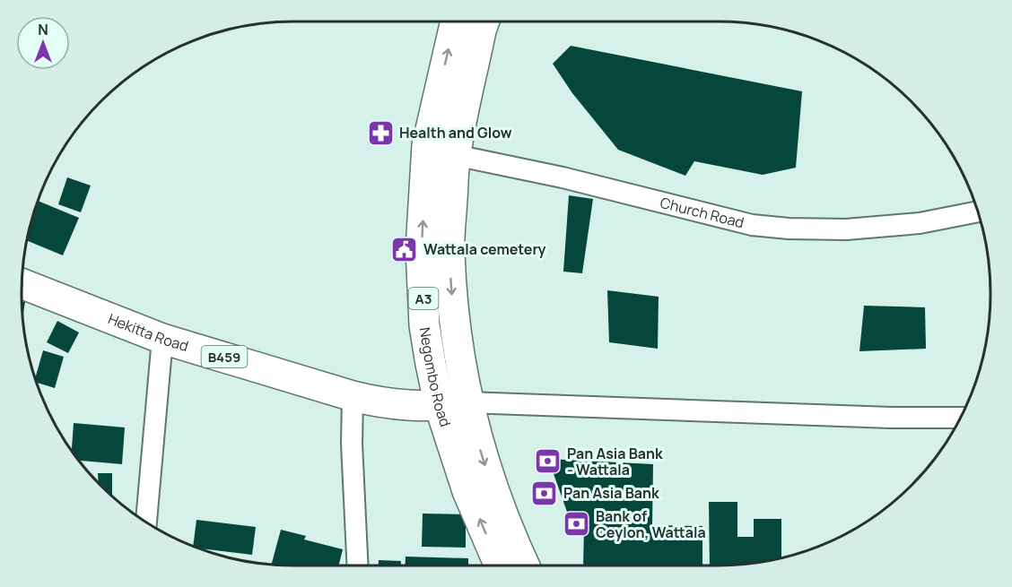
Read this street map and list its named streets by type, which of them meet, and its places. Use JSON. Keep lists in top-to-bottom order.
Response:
{
  "streets": {
    "main road": [
      "A3",
      "Hekitta Road",
      "B459",
      "Negombo Road"
    ],
    "street": ["Church Road"]
  },
  "crossings": [
    ["Church Road", "Negombo Road"],
    ["Hekitta Road", "Negombo Road"]
  ],
  "places": {
    "pharmacy": ["Health and Glow"],
    "public building": ["Wattala cemetery"],
    "bank": ["Pan Asia Bank - Wattala", "Pan Asia Bank", "Bank of Ceylon, Wattala"]
  },
  "north": "top"
}
